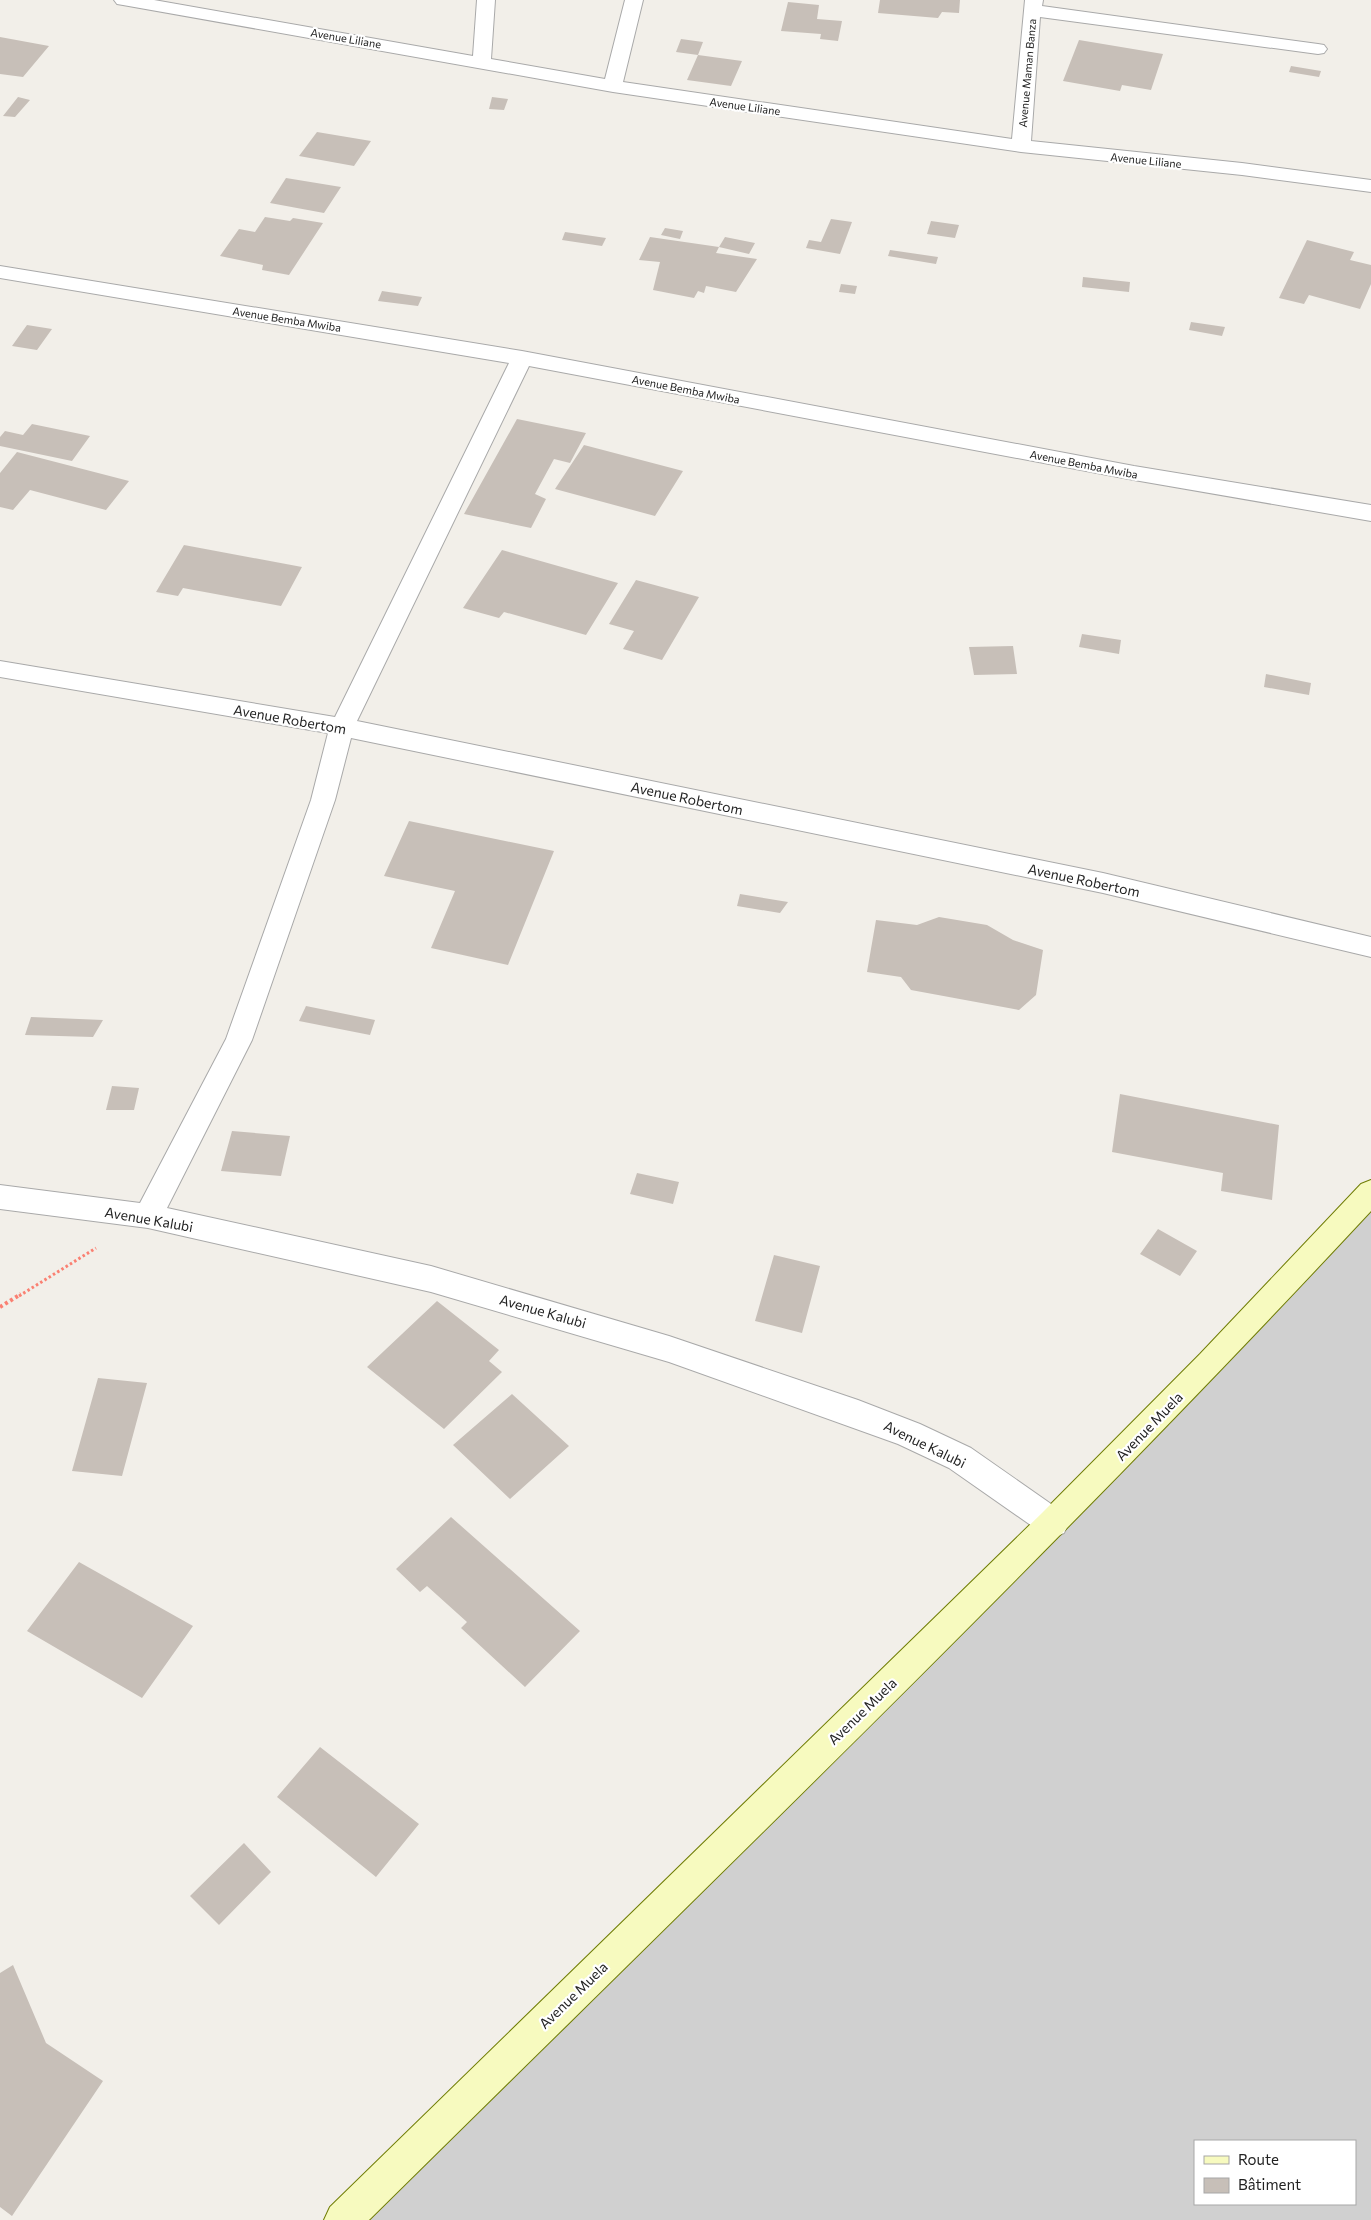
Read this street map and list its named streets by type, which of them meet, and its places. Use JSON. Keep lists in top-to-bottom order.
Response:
{
  "streets": {
    "street": [
      "Avenue Liliane",
      "Avenue Maman Banza",
      "Avenue Bemba Mwiba",
      "Avenue Robertom",
      "Avenue Kalubi",
      "Avenue Muela"
    ]
  },
  "crossings": [
    ["Avenue Liliane", "Avenue Maman Banza"],
    ["Avenue Kalubi", "Avenue Muela"]
  ],
  "legend": ["Route", "Bâtiment"]
}
